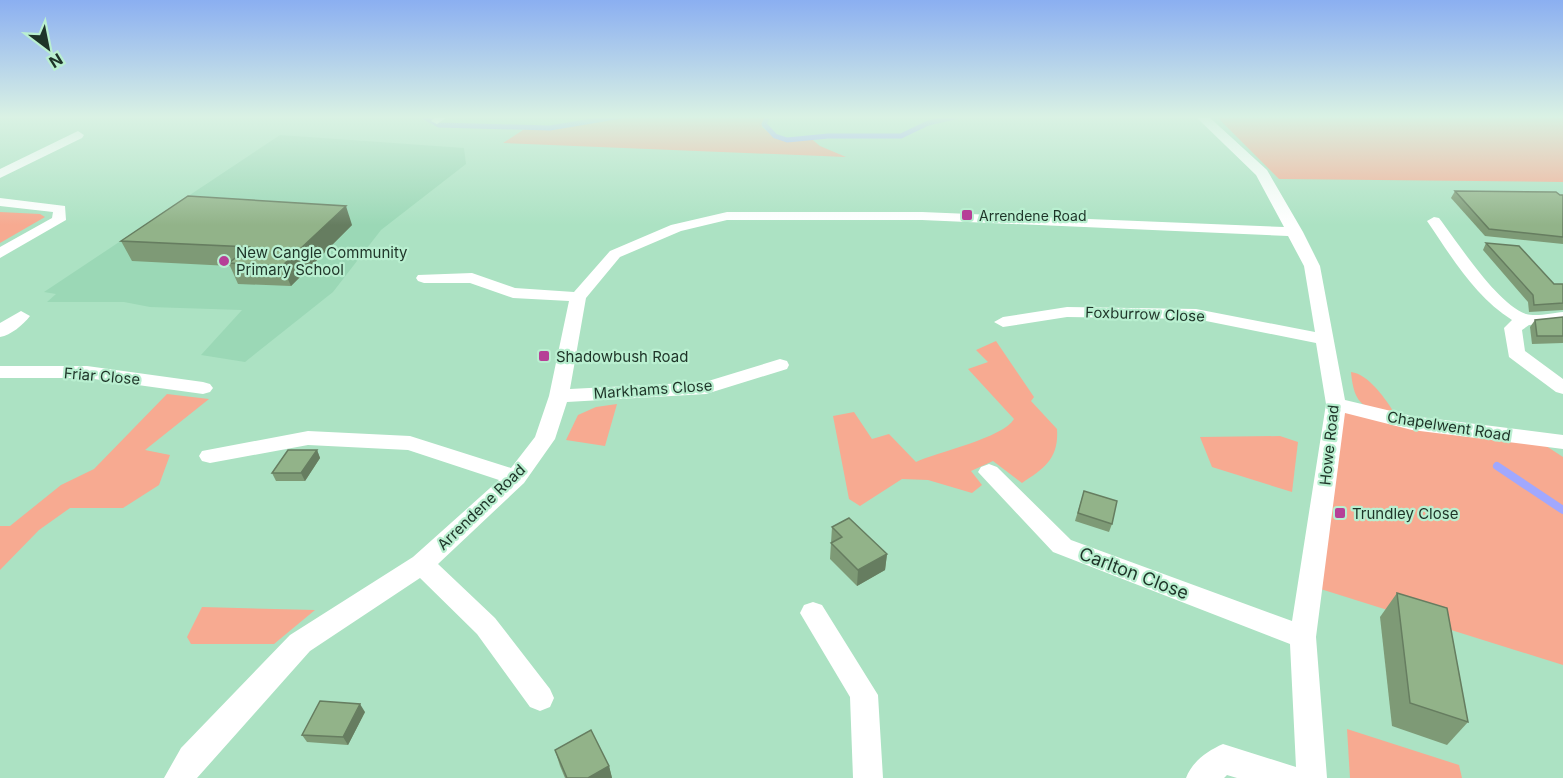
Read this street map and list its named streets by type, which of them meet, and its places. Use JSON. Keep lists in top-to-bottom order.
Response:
{
  "streets": {
    "street": [
      "Foxburrow Close",
      "Friar Close",
      "Markhams Close",
      "Chapelwent Road",
      "Howe Road",
      "Arrendene Road",
      "Carlton Close"
    ]
  },
  "crossings": [
    ["Foxburrow Close", "Howe Road"],
    ["Markhams Close", "Arrendene Road"],
    ["Chapelwent Road", "Howe Road"],
    ["Howe Road", "Arrendene Road"],
    ["Howe Road", "Carlton Close"]
  ],
  "places": {
    "transit": ["Arrendene Road", "Shadowbush Road", "Trundley Close"],
    "other": ["New Cangle Community Primary School"]
  },
  "north": "bottom right"
}
